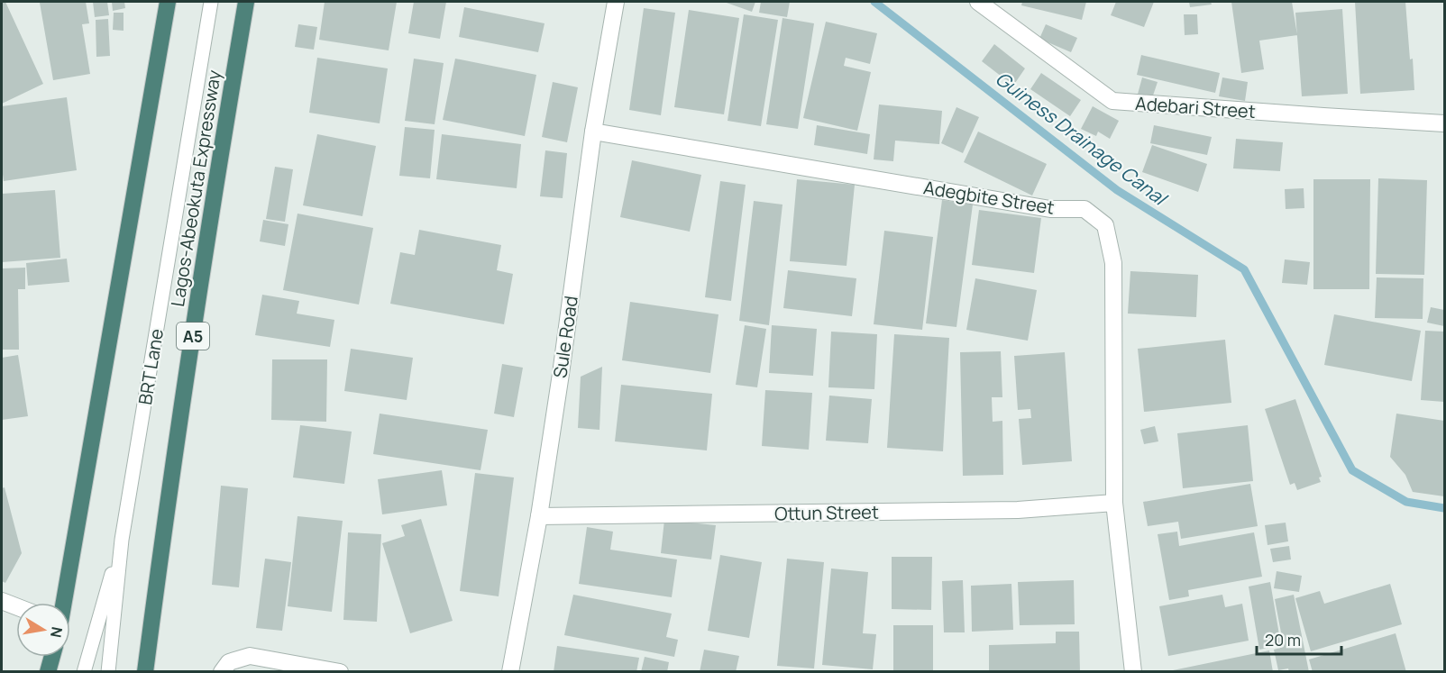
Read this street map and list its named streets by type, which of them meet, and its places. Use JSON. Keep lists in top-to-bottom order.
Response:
{
  "streets": {
    "highway": ["Lagos-Abeokuta Expressway", "A5"],
    "street": [
      "Adebari Street",
      "Adegbite Street",
      "Sule Road",
      "Ottun Street"
    ],
    "lane": ["BRT Lane"]
  },
  "crossings": [
    ["Adegbite Street", "Sule Road"],
    ["Adegbite Street", "Ottun Street"],
    ["Sule Road", "Ottun Street"]
  ],
  "water": ["Guiness Drainage Canal"],
  "scale_bar": "20 m",
  "north": "right"
}
